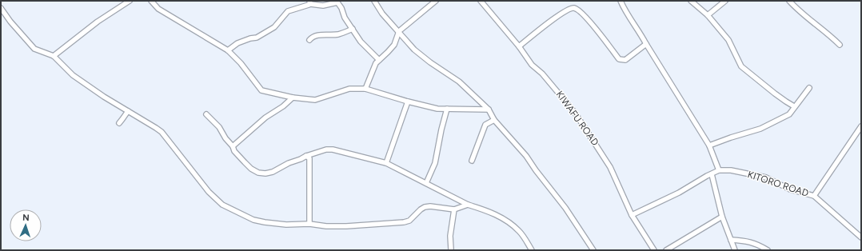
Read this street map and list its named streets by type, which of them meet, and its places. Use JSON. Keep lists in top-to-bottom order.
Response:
{
  "streets": {
    "street": ["KIWAFU ROAD", "KITORO ROAD"]
  },
  "north": "top"
}
